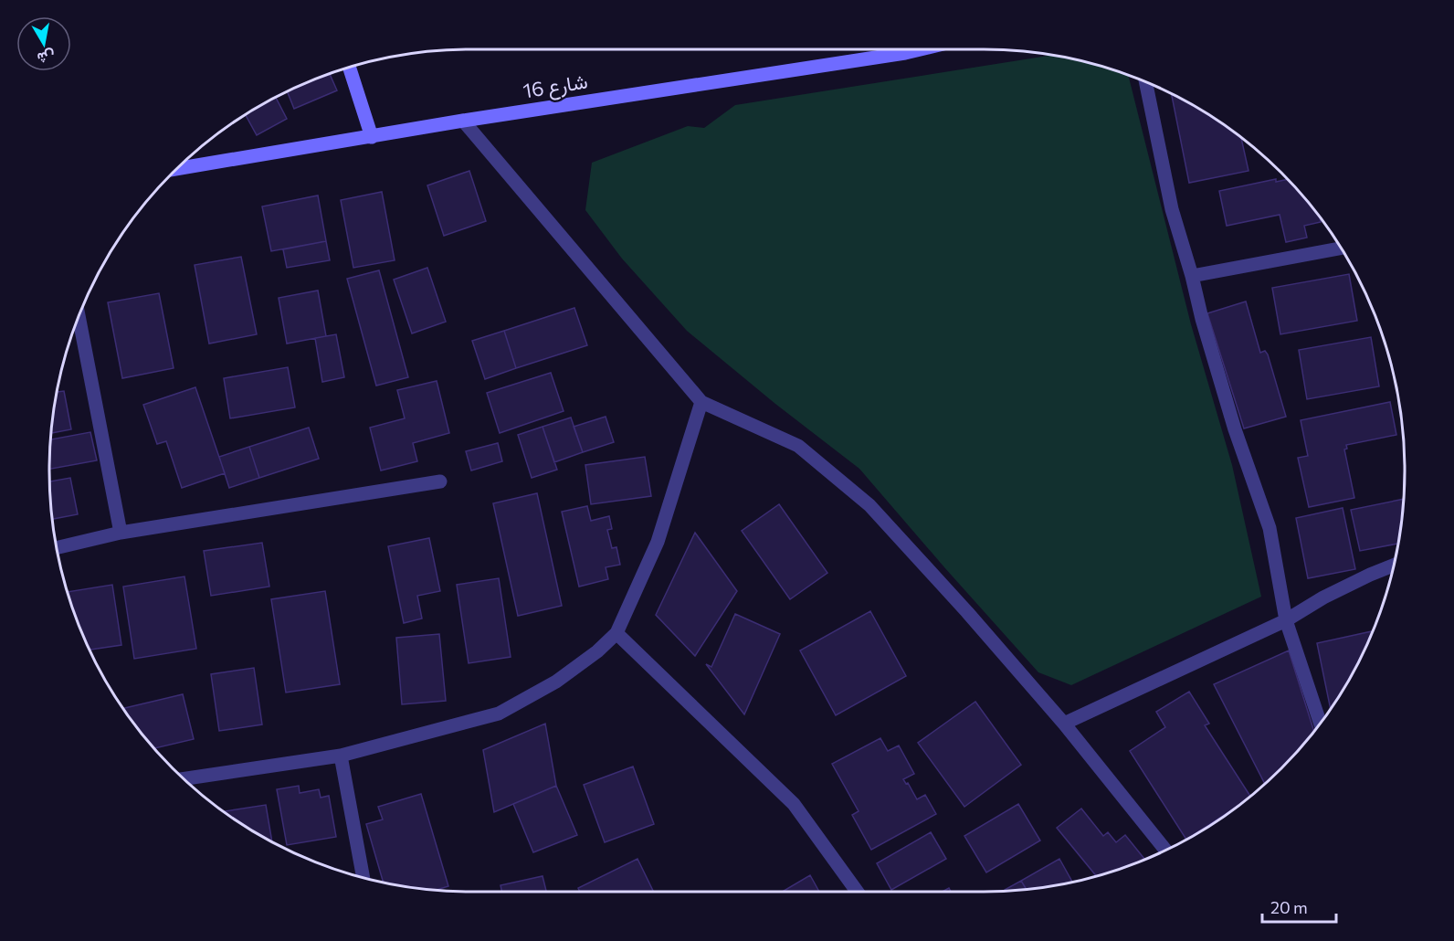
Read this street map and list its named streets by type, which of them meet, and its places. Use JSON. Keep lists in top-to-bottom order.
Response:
{
  "streets": {
    "street": ["شارع 16"]
  },
  "scale_bar": "20 m",
  "north": "bottom"
}
